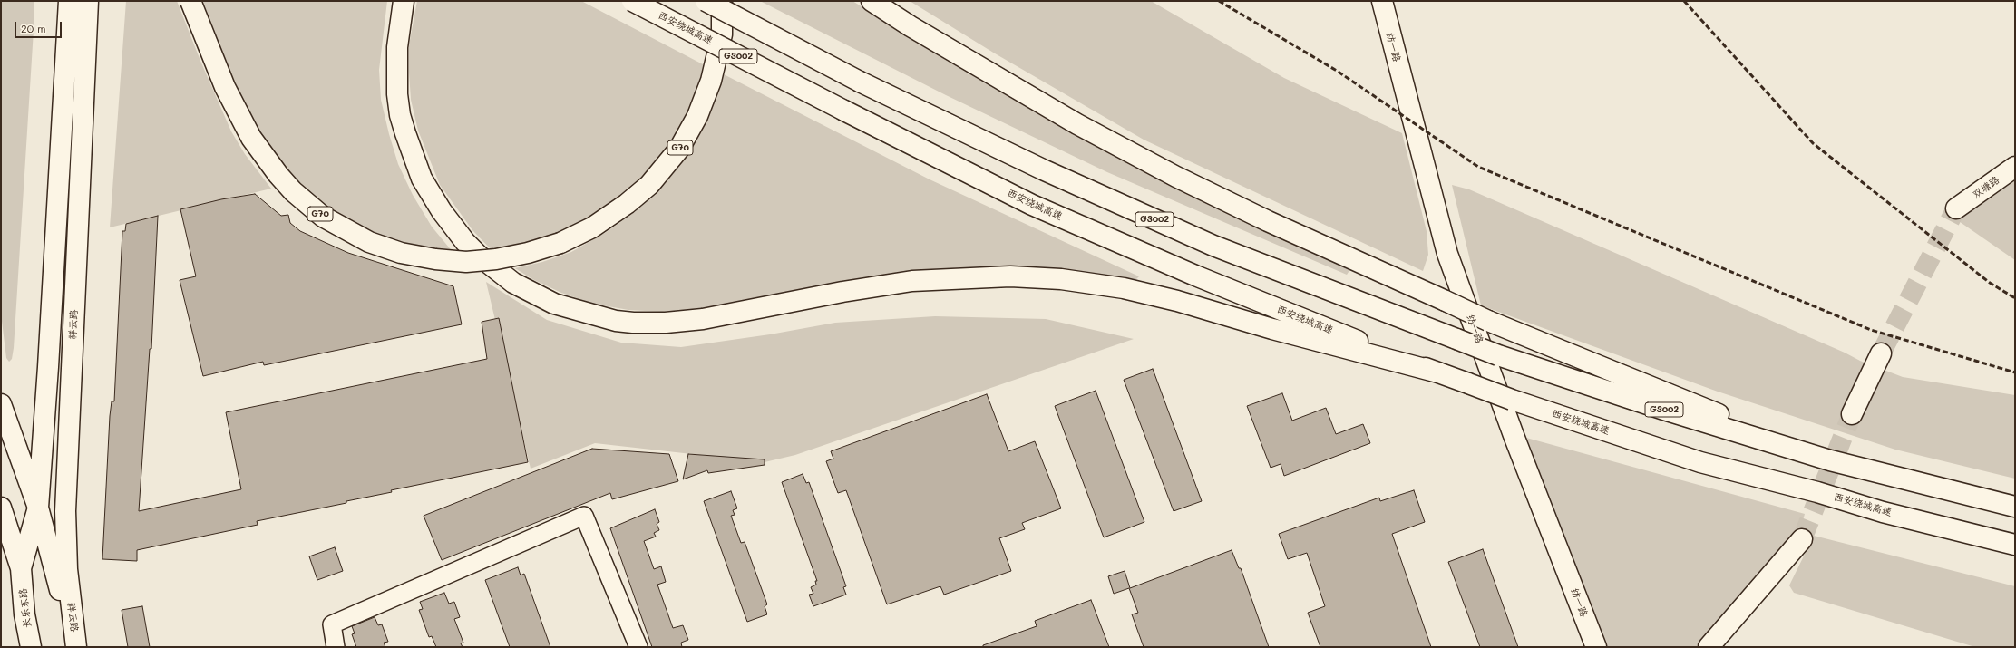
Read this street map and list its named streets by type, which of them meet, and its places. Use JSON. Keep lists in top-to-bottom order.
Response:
{
  "streets": {
    "main road": [
      "西安绕城高速",
      "纺一路",
      "G3002",
      "G70",
      "双塘路",
      "祥云路",
      "长乐东路"
    ]
  },
  "scale_bar": "20 m"
}
